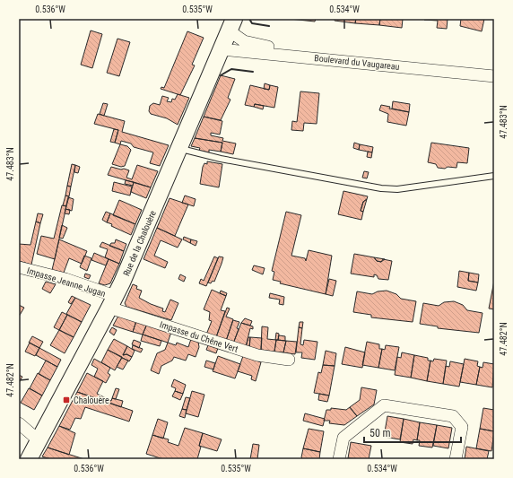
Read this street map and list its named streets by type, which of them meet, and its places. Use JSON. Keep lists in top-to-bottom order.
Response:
{
  "streets": {
    "street": [
      "Boulevard du Vaugareau",
      "Rue de la Chalouère",
      "Impasse Jeanne Jugan",
      "Impasse du Chêne Vert"
    ]
  },
  "crossings": [
    ["Boulevard du Vaugareau", "Rue de la Chalouère"],
    ["Rue de la Chalouère", "Impasse Jeanne Jugan"],
    ["Rue de la Chalouère", "Impasse du Chêne Vert"],
    ["Impasse Jeanne Jugan", "Impasse du Chêne Vert"]
  ],
  "places": {
    "transit": ["Chalouère"]
  },
  "scale_bar": "50 m",
  "coordinates": [
    "0.536°W",
    "0.535°W",
    "0.534°W",
    "47.483°N",
    "47.482°N"
  ]
}
